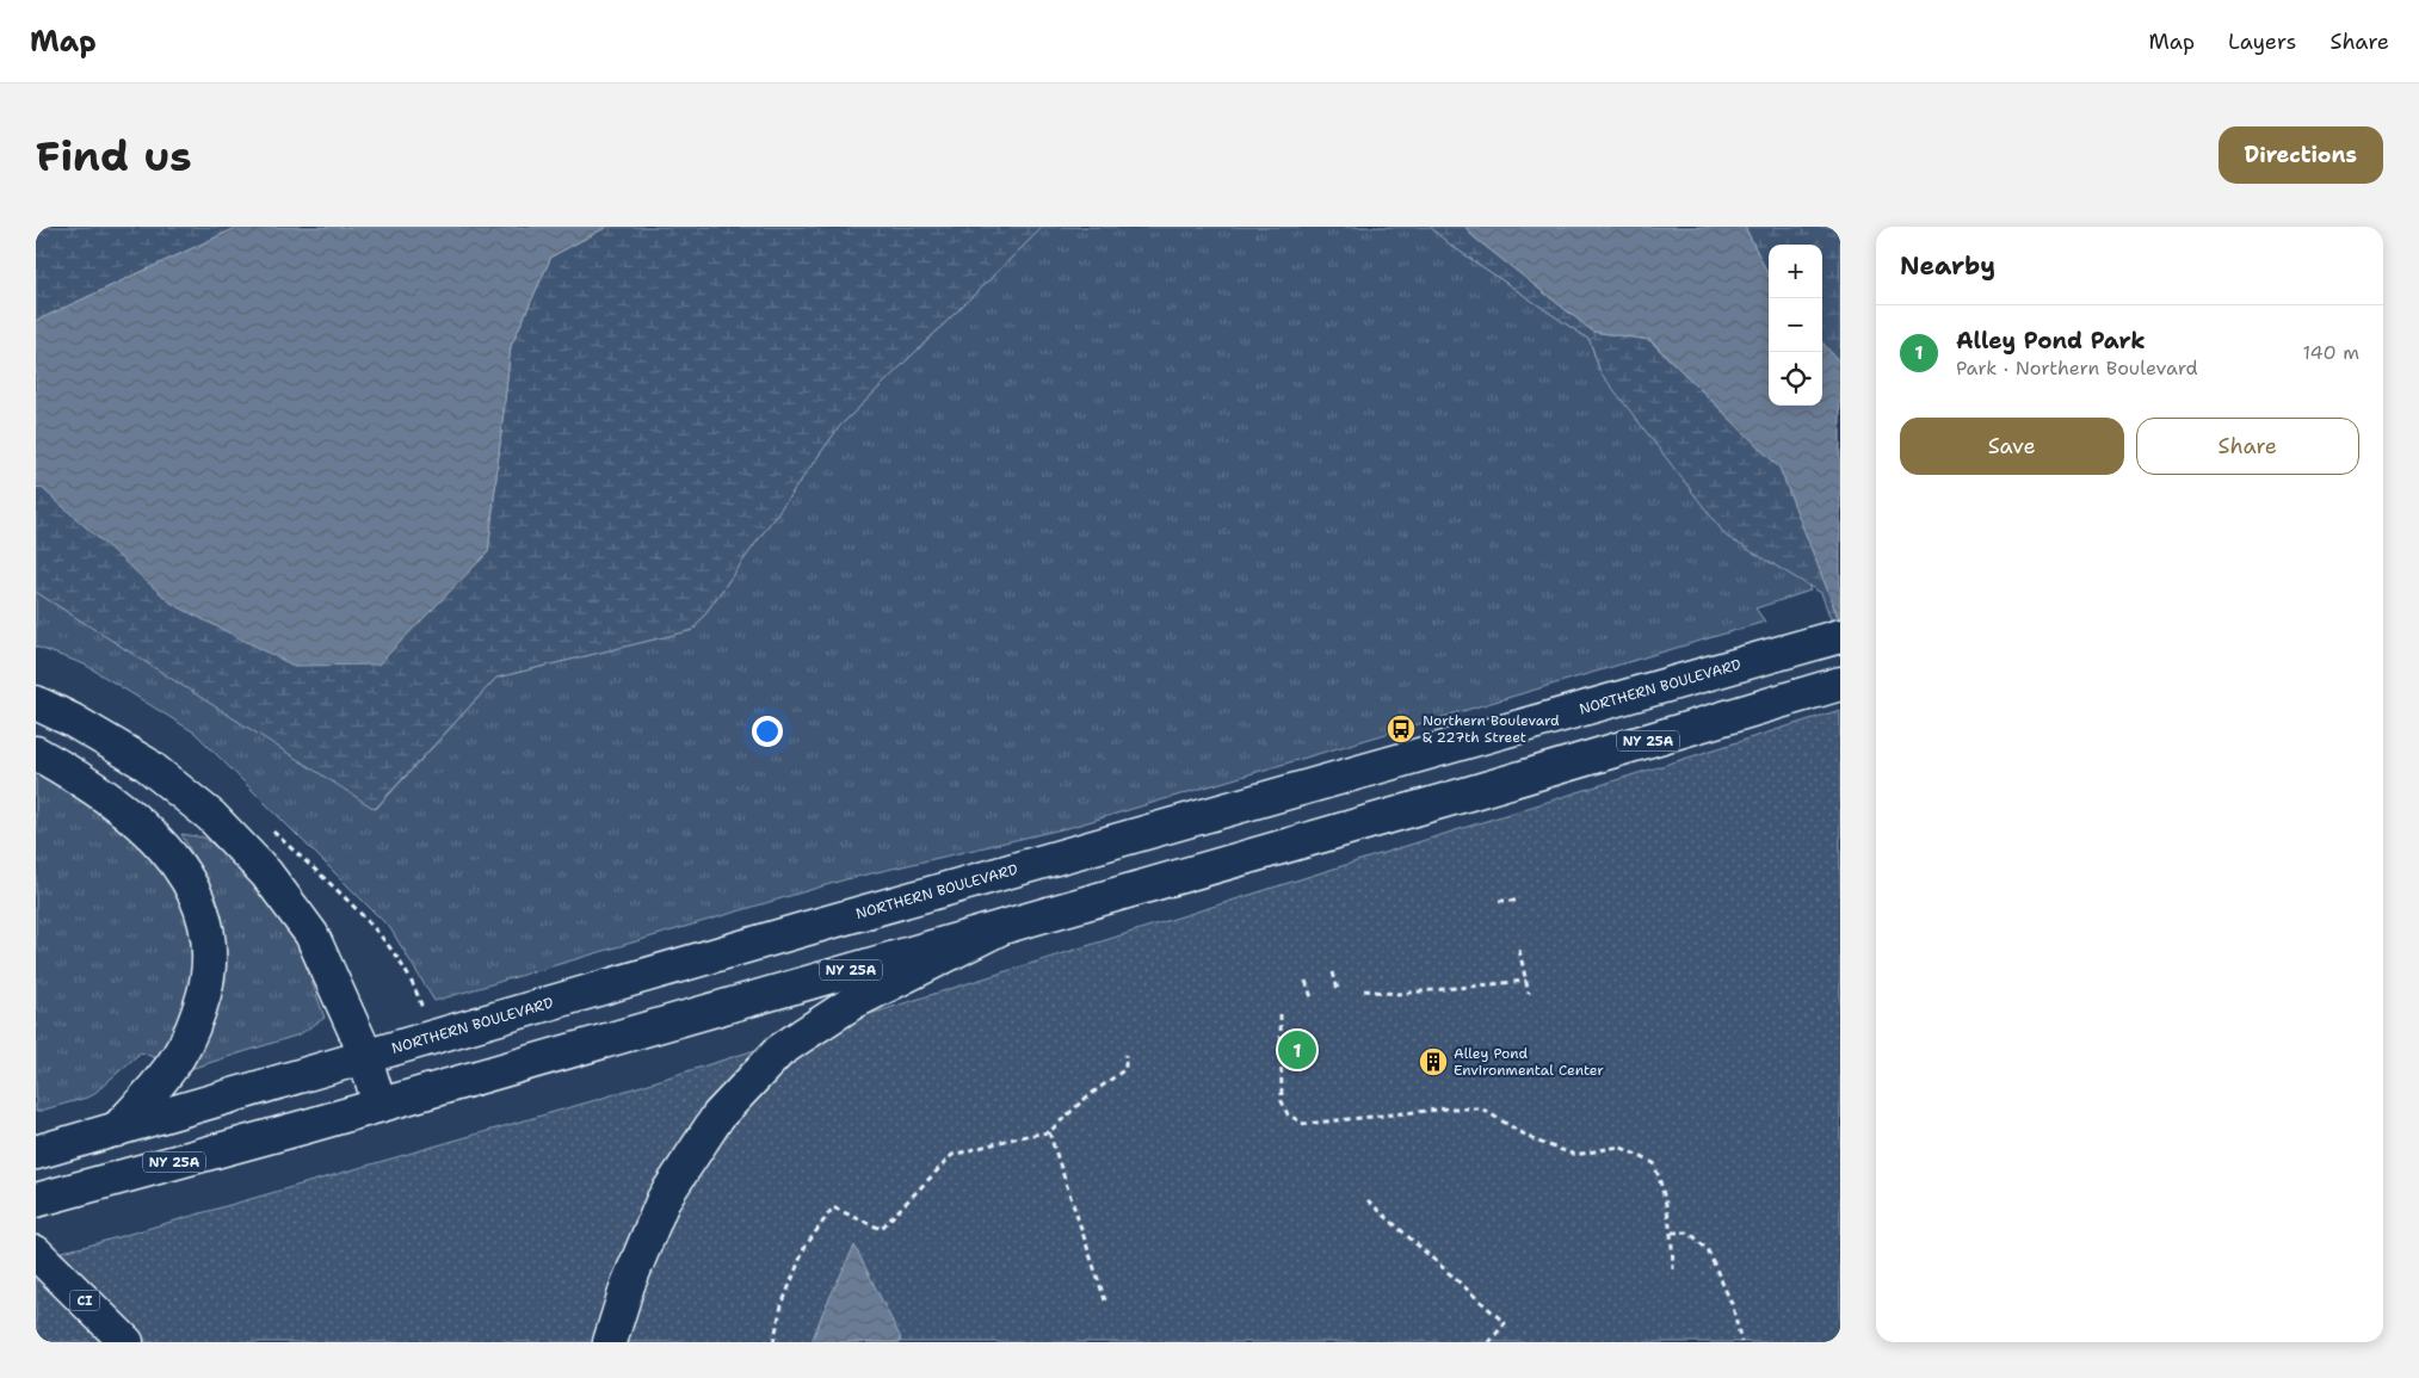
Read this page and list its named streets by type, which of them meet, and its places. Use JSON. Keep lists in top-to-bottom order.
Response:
{
  "streets": {
    "main road": ["NORTHERN BOULEVARD", "NY 25A", "CI"]
  },
  "places": {
    "bus stop": ["Northern Boulevard & 227th Street"],
    "building": ["Alley Pond Environmental Center"]
  },
  "page": {
    "header": "Map",
    "nav": ["Map", "Layers", "Share"],
    "buttons": [
      "Directions",
      ["Save", "Share"]
    ],
    "title": "Find us",
    "heading": "Nearby",
    "map_buttons": ["+", "−"],
    "list": [
      {
        "mark": "1",
        "name": "Alley Pond Park",
        "note": "Park · Northern Boulevard",
        "value": "140 m"
      }
    ],
    "pins": "1"
  }
}
